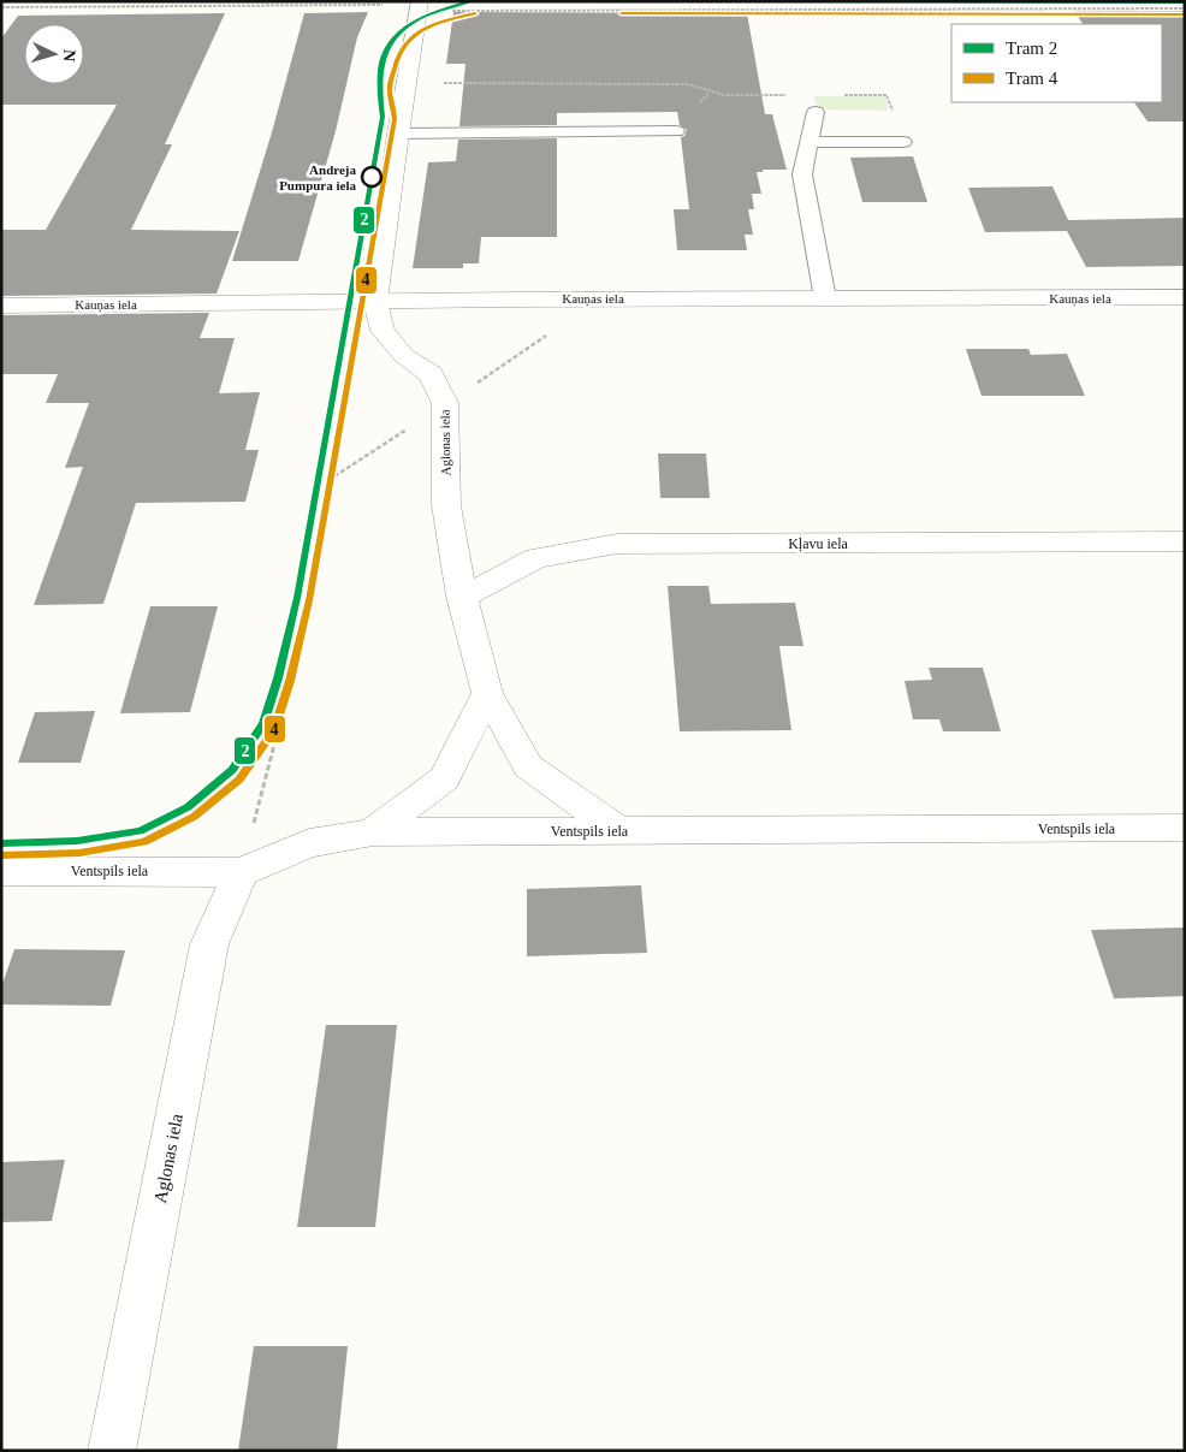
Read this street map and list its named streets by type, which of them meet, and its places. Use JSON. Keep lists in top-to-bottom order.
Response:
{
  "streets": {
    "street": [
      "Kauņas iela",
      "Aglonas iela",
      "Kļavu iela",
      "Ventspils iela"
    ]
  },
  "crossings": [
    ["Kauņas iela", "Aglonas iela"],
    ["Aglonas iela", "Kļavu iela"],
    ["Aglonas iela", "Ventspils iela"]
  ],
  "places": ["Andreja Pumpura iela"],
  "lines": ["tram line 2", "tram line 4"],
  "legend": ["Tram 2", "Tram 4"],
  "north": "right"
}
